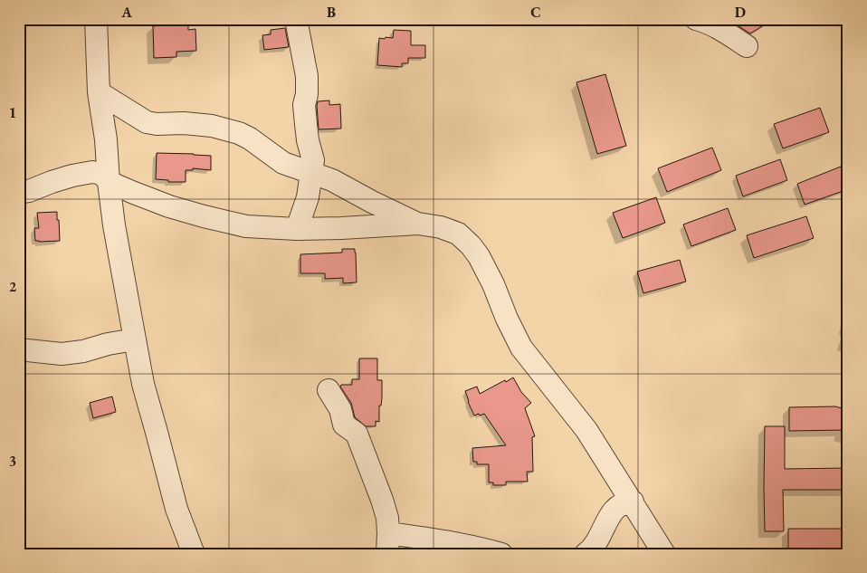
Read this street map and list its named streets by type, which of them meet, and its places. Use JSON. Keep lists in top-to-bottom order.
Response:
{
  "grid": {
    "columns": [
      "A",
      "B",
      "C",
      "D"
    ],
    "rows": ["1", "2", "3"]
  }
}
